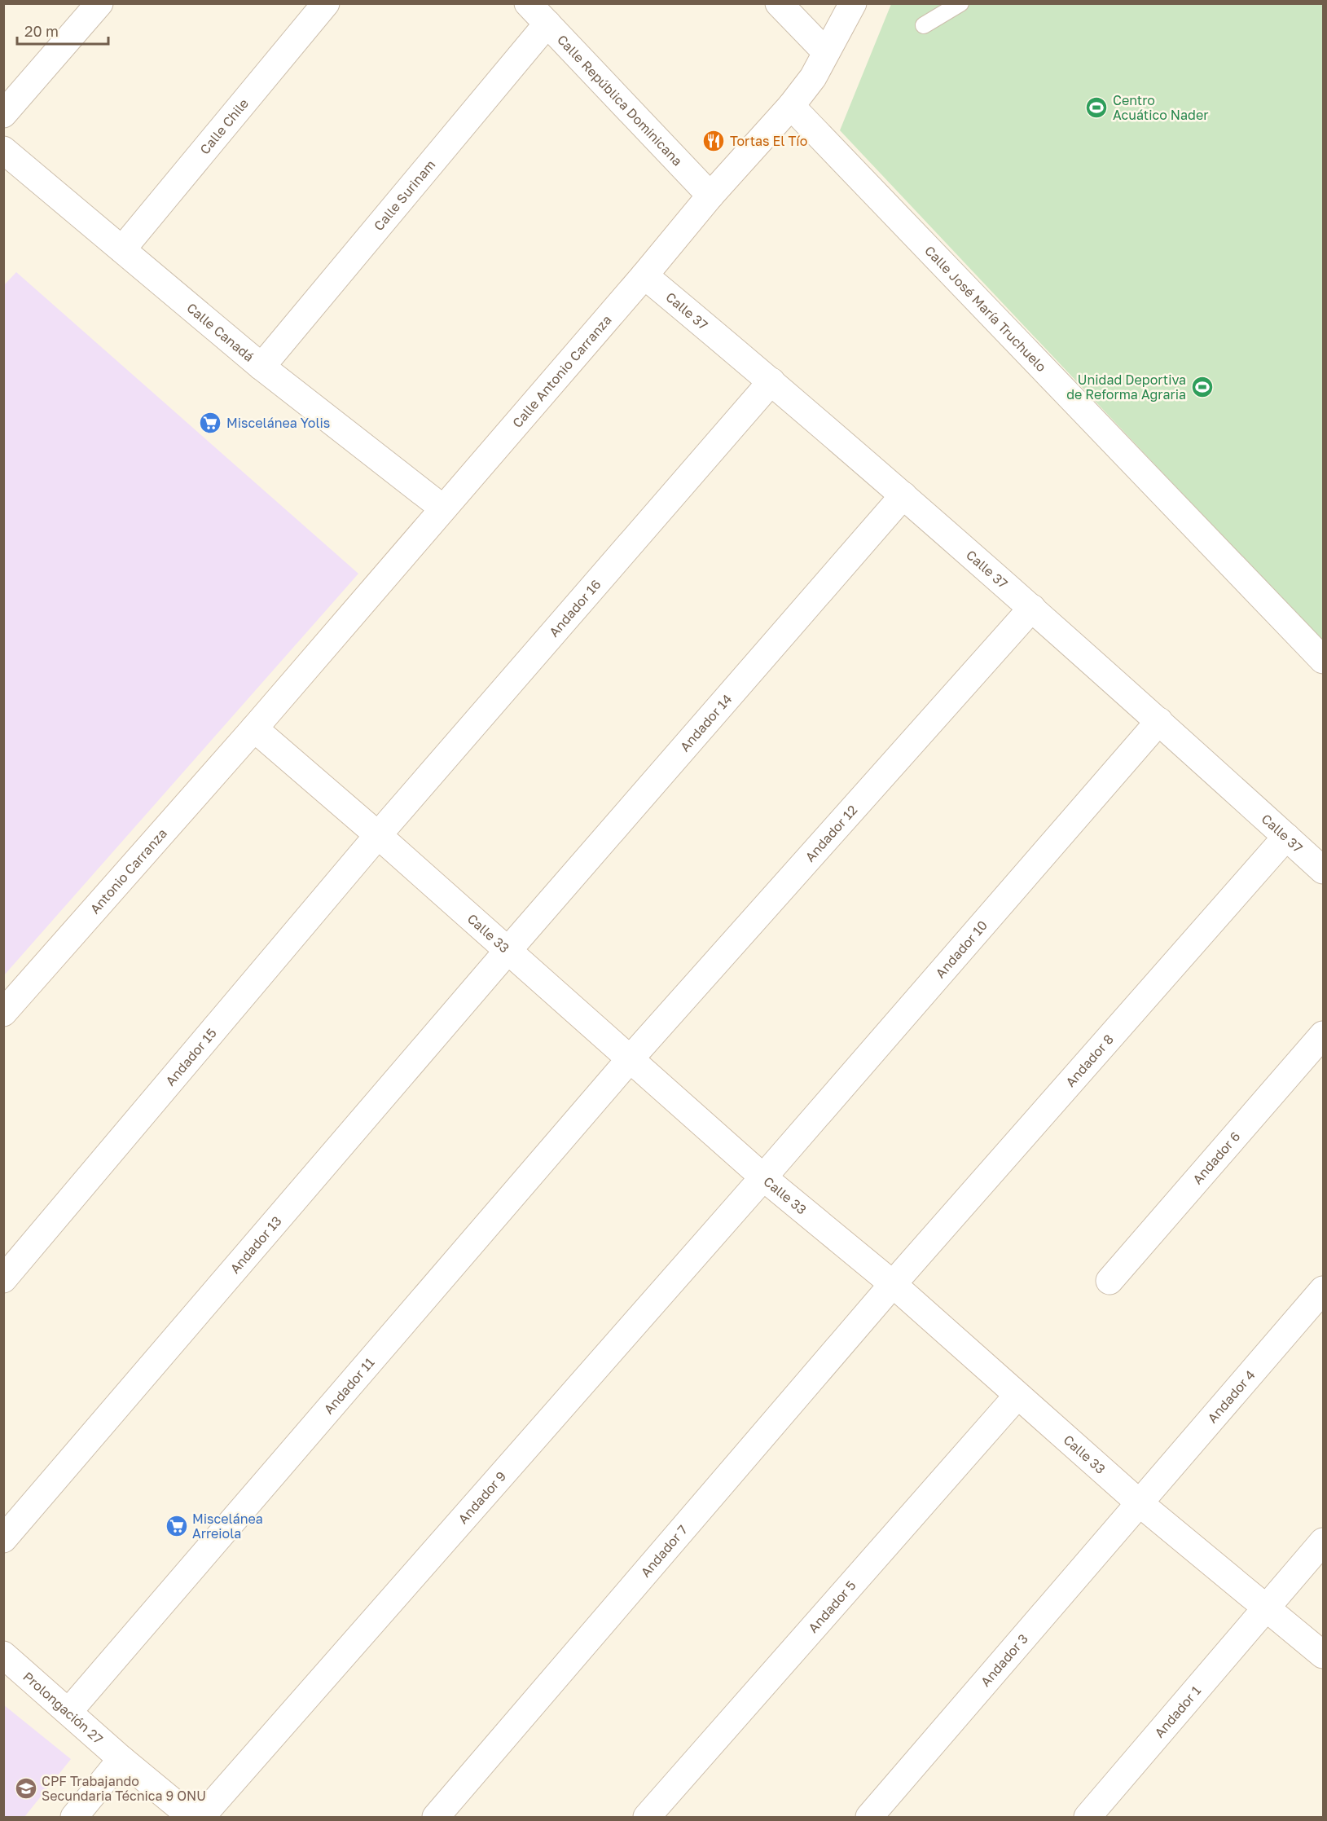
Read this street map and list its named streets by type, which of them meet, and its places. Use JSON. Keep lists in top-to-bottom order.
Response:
{
  "streets": {
    "street": [
      "Calle República Dominicana",
      "Calle Chile",
      "Calle Surinam",
      "Calle José María Truchuelo",
      "Calle 37",
      "Calle Canadá",
      "Calle Antonio Carranza",
      "Andador 16",
      "Andador 14",
      "Andador 12",
      "Antonio Carranza",
      "Calle 33",
      "Andador 10",
      "Andador 15",
      "Andador 8",
      "Andador 6",
      "Andador 13",
      "Andador 11",
      "Andador 4",
      "Andador 9",
      "Andador 7",
      "Andador 5",
      "Andador 3",
      "Prolongación 27",
      "Andador 1"
    ]
  },
  "crossings": [
    ["Calle República Dominicana", "Calle Surinam"],
    ["Calle República Dominicana", "Calle Antonio Carranza"],
    ["Calle Chile", "Calle Canadá"],
    ["Calle Surinam", "Calle Canadá"],
    ["Calle José María Truchuelo", "Calle Antonio Carranza"],
    ["Calle 37", "Calle Antonio Carranza"],
    ["Calle 37", "Andador 16"],
    ["Calle 37", "Andador 14"],
    ["Calle 37", "Andador 12"],
    ["Calle 37", "Andador 10"],
    ["Calle 37", "Andador 8"],
    ["Calle Canadá", "Calle Antonio Carranza"],
    ["Calle Antonio Carranza", "Antonio Carranza"],
    ["Calle Antonio Carranza", "Calle 33"],
    ["Andador 16", "Calle 33"],
    ["Andador 16", "Andador 15"],
    ["Andador 14", "Calle 33"],
    ["Andador 14", "Andador 13"],
    ["Andador 12", "Calle 33"],
    ["Andador 12", "Andador 11"],
    ["Antonio Carranza", "Calle 33"],
    ["Calle 33", "Andador 10"],
    ["Calle 33", "Andador 15"],
    ["Calle 33", "Andador 8"],
    ["Calle 33", "Andador 13"],
    ["Calle 33", "Andador 11"],
    ["Calle 33", "Andador 4"],
    ["Calle 33", "Andador 9"],
    ["Calle 33", "Andador 7"],
    ["Calle 33", "Andador 5"],
    ["Calle 33", "Andador 3"],
    ["Calle 33", "Andador 1"],
    ["Andador 10", "Andador 9"],
    ["Andador 8", "Andador 7"],
    ["Andador 11", "Prolongación 27"],
    ["Andador 4", "Andador 3"]
  ],
  "places": {
    "sports": ["Centro Acuático Nader", "Unidad Deportiva de Reforma Agraria"],
    "restaurant": ["Tortas El Tío"],
    "supermarket": ["Miscelánea Yolis", "Miscelánea Arreiola"],
    "school or university": ["CPF Trabajando Secundaria Técnica 9 ONU"]
  },
  "scale_bar": "20 m"
}
